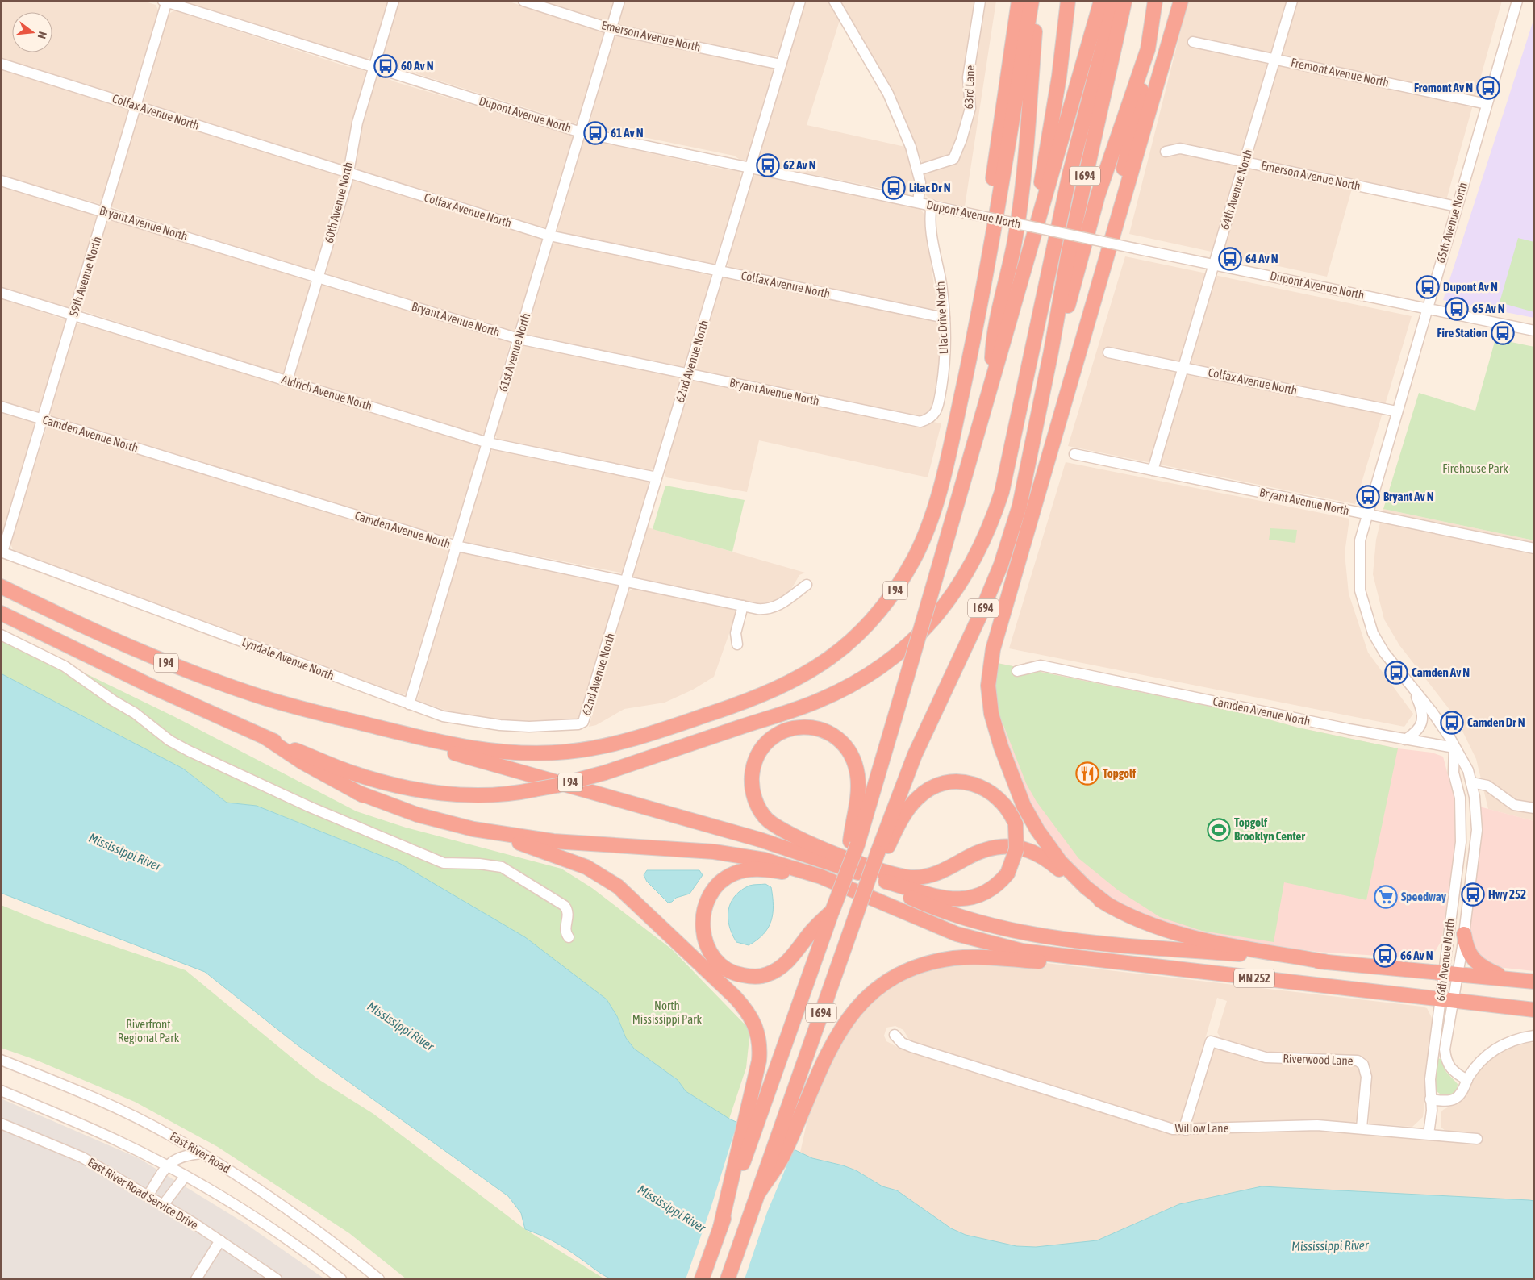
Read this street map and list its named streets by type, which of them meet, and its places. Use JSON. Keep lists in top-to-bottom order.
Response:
{
  "streets": {
    "highway": ["I 694", "I 94", "MN 252"],
    "street": [
      "Emerson Avenue North",
      "Fremont Avenue North",
      "63rd Lane",
      "Colfax Avenue North",
      "Dupont Avenue North",
      "64th Avenue North",
      "60th Avenue North",
      "65th Avenue North",
      "Bryant Avenue North",
      "59th Avenue North",
      "Lilac Drive North",
      "61st Avenue North",
      "62nd Avenue North",
      "Aldrich Avenue North",
      "Camden Avenue North",
      "Lyndale Avenue North",
      "66th Avenue North",
      "Riverwood Lane",
      "Willow Lane",
      "East River Road",
      "East River Road Service Drive"
    ]
  },
  "crossings": [
    ["Emerson Avenue North", "64th Avenue North"],
    ["Emerson Avenue North", "65th Avenue North"],
    ["Emerson Avenue North", "61st Avenue North"],
    ["Emerson Avenue North", "62nd Avenue North"],
    ["Fremont Avenue North", "64th Avenue North"],
    ["Fremont Avenue North", "65th Avenue North"],
    ["Colfax Avenue North", "64th Avenue North"],
    ["Colfax Avenue North", "60th Avenue North"],
    ["Colfax Avenue North", "65th Avenue North"],
    ["Colfax Avenue North", "59th Avenue North"],
    ["Colfax Avenue North", "Lilac Drive North"],
    ["Colfax Avenue North", "61st Avenue North"],
    ["Colfax Avenue North", "62nd Avenue North"],
    ["Dupont Avenue North", "64th Avenue North"],
    ["Dupont Avenue North", "60th Avenue North"],
    ["Dupont Avenue North", "65th Avenue North"],
    ["Dupont Avenue North", "59th Avenue North"],
    ["Dupont Avenue North", "Lilac Drive North"],
    ["Dupont Avenue North", "61st Avenue North"],
    ["Dupont Avenue North", "62nd Avenue North"],
    ["64th Avenue North", "Bryant Avenue North"],
    ["60th Avenue North", "Bryant Avenue North"],
    ["60th Avenue North", "Aldrich Avenue North"],
    ["65th Avenue North", "Bryant Avenue North"],
    ["65th Avenue North", "66th Avenue North"],
    ["Bryant Avenue North", "59th Avenue North"],
    ["Bryant Avenue North", "Lilac Drive North"],
    ["Bryant Avenue North", "61st Avenue North"],
    ["Bryant Avenue North", "62nd Avenue North"],
    ["Bryant Avenue North", "66th Avenue North"],
    ["59th Avenue North", "Aldrich Avenue North"],
    ["59th Avenue North", "Camden Avenue North"],
    ["59th Avenue North", "Lyndale Avenue North"],
    ["61st Avenue North", "Aldrich Avenue North"],
    ["61st Avenue North", "Camden Avenue North"],
    ["61st Avenue North", "Lyndale Avenue North"],
    ["62nd Avenue North", "Aldrich Avenue North"],
    ["62nd Avenue North", "Camden Avenue North"],
    ["62nd Avenue North", "Lyndale Avenue North"],
    ["Camden Avenue North", "66th Avenue North"],
    ["66th Avenue North", "MN 252"],
    ["66th Avenue North", "Willow Lane"],
    ["Riverwood Lane", "Willow Lane"]
  ],
  "water": ["Mississippi River"],
  "parks": ["Firehouse Park", "North Mississippi Park", "Riverfront Regional Park"],
  "places": {
    "bus stop": [
      "60 Av N",
      "Fremont Av N",
      "61 Av N",
      "62 Av N",
      "Lilac Dr N",
      "64 Av N",
      "Dupont Av N",
      "65 Av N",
      "Fire Station",
      "Bryant Av N",
      "Camden Av N",
      "Camden Dr N",
      "Hwy 252",
      "66 Av N"
    ],
    "restaurant": ["Topgolf"],
    "sports": ["Topgolf Brooklyn Center"],
    "supermarket": ["Speedway"]
  },
  "north": "right"
}
